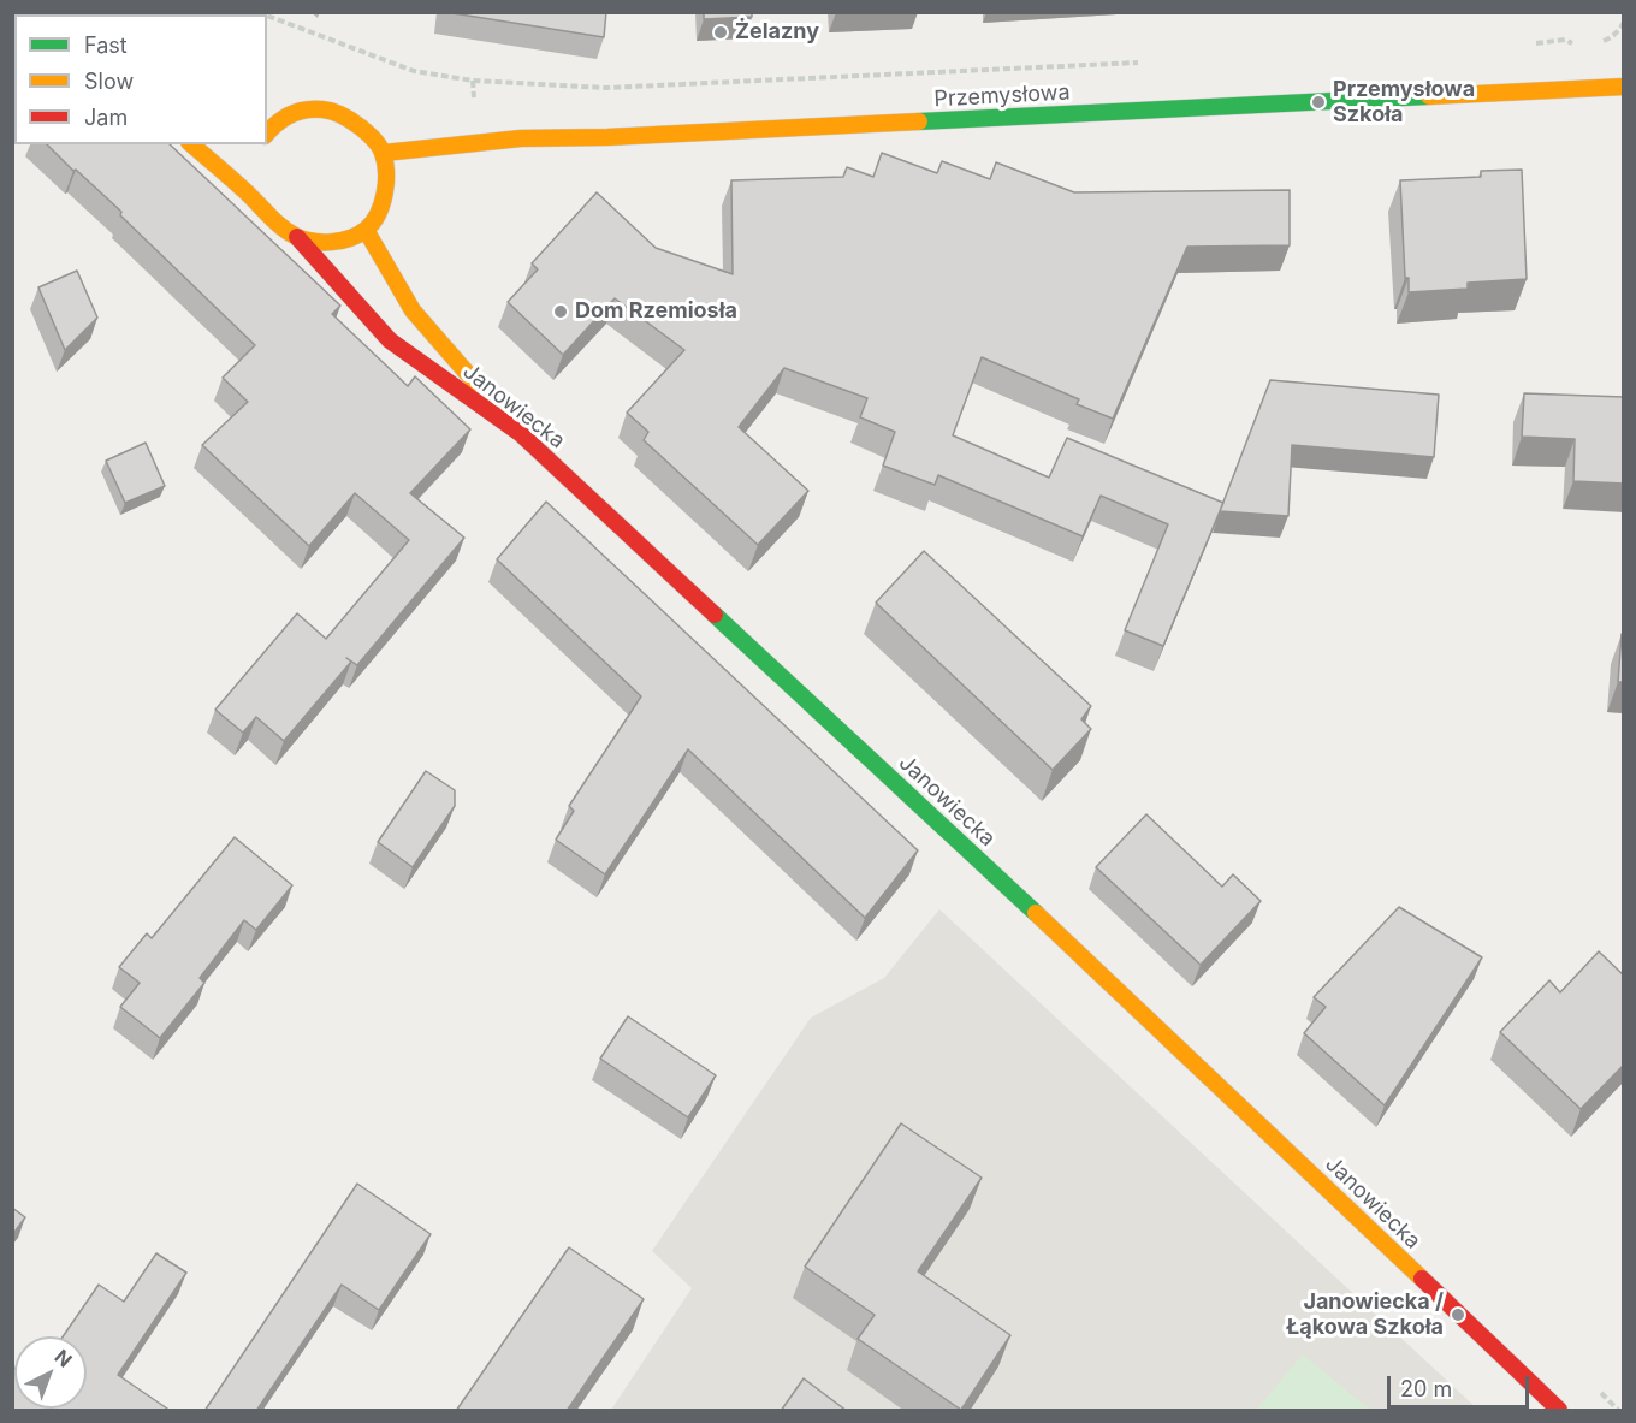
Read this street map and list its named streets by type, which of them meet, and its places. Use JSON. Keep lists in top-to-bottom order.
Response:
{
  "streets": {
    "street": ["Przemysłowa", "Janowiecka"]
  },
  "places": [
    "Żelazny",
    "Przemysłowa Szkoła",
    "Dom Rzemiosła",
    "Janowiecka / Łąkowa Szkoła"
  ],
  "legend": ["Fast", "Slow", "Jam"],
  "scale_bar": "20 m",
  "north": "top right"
}
